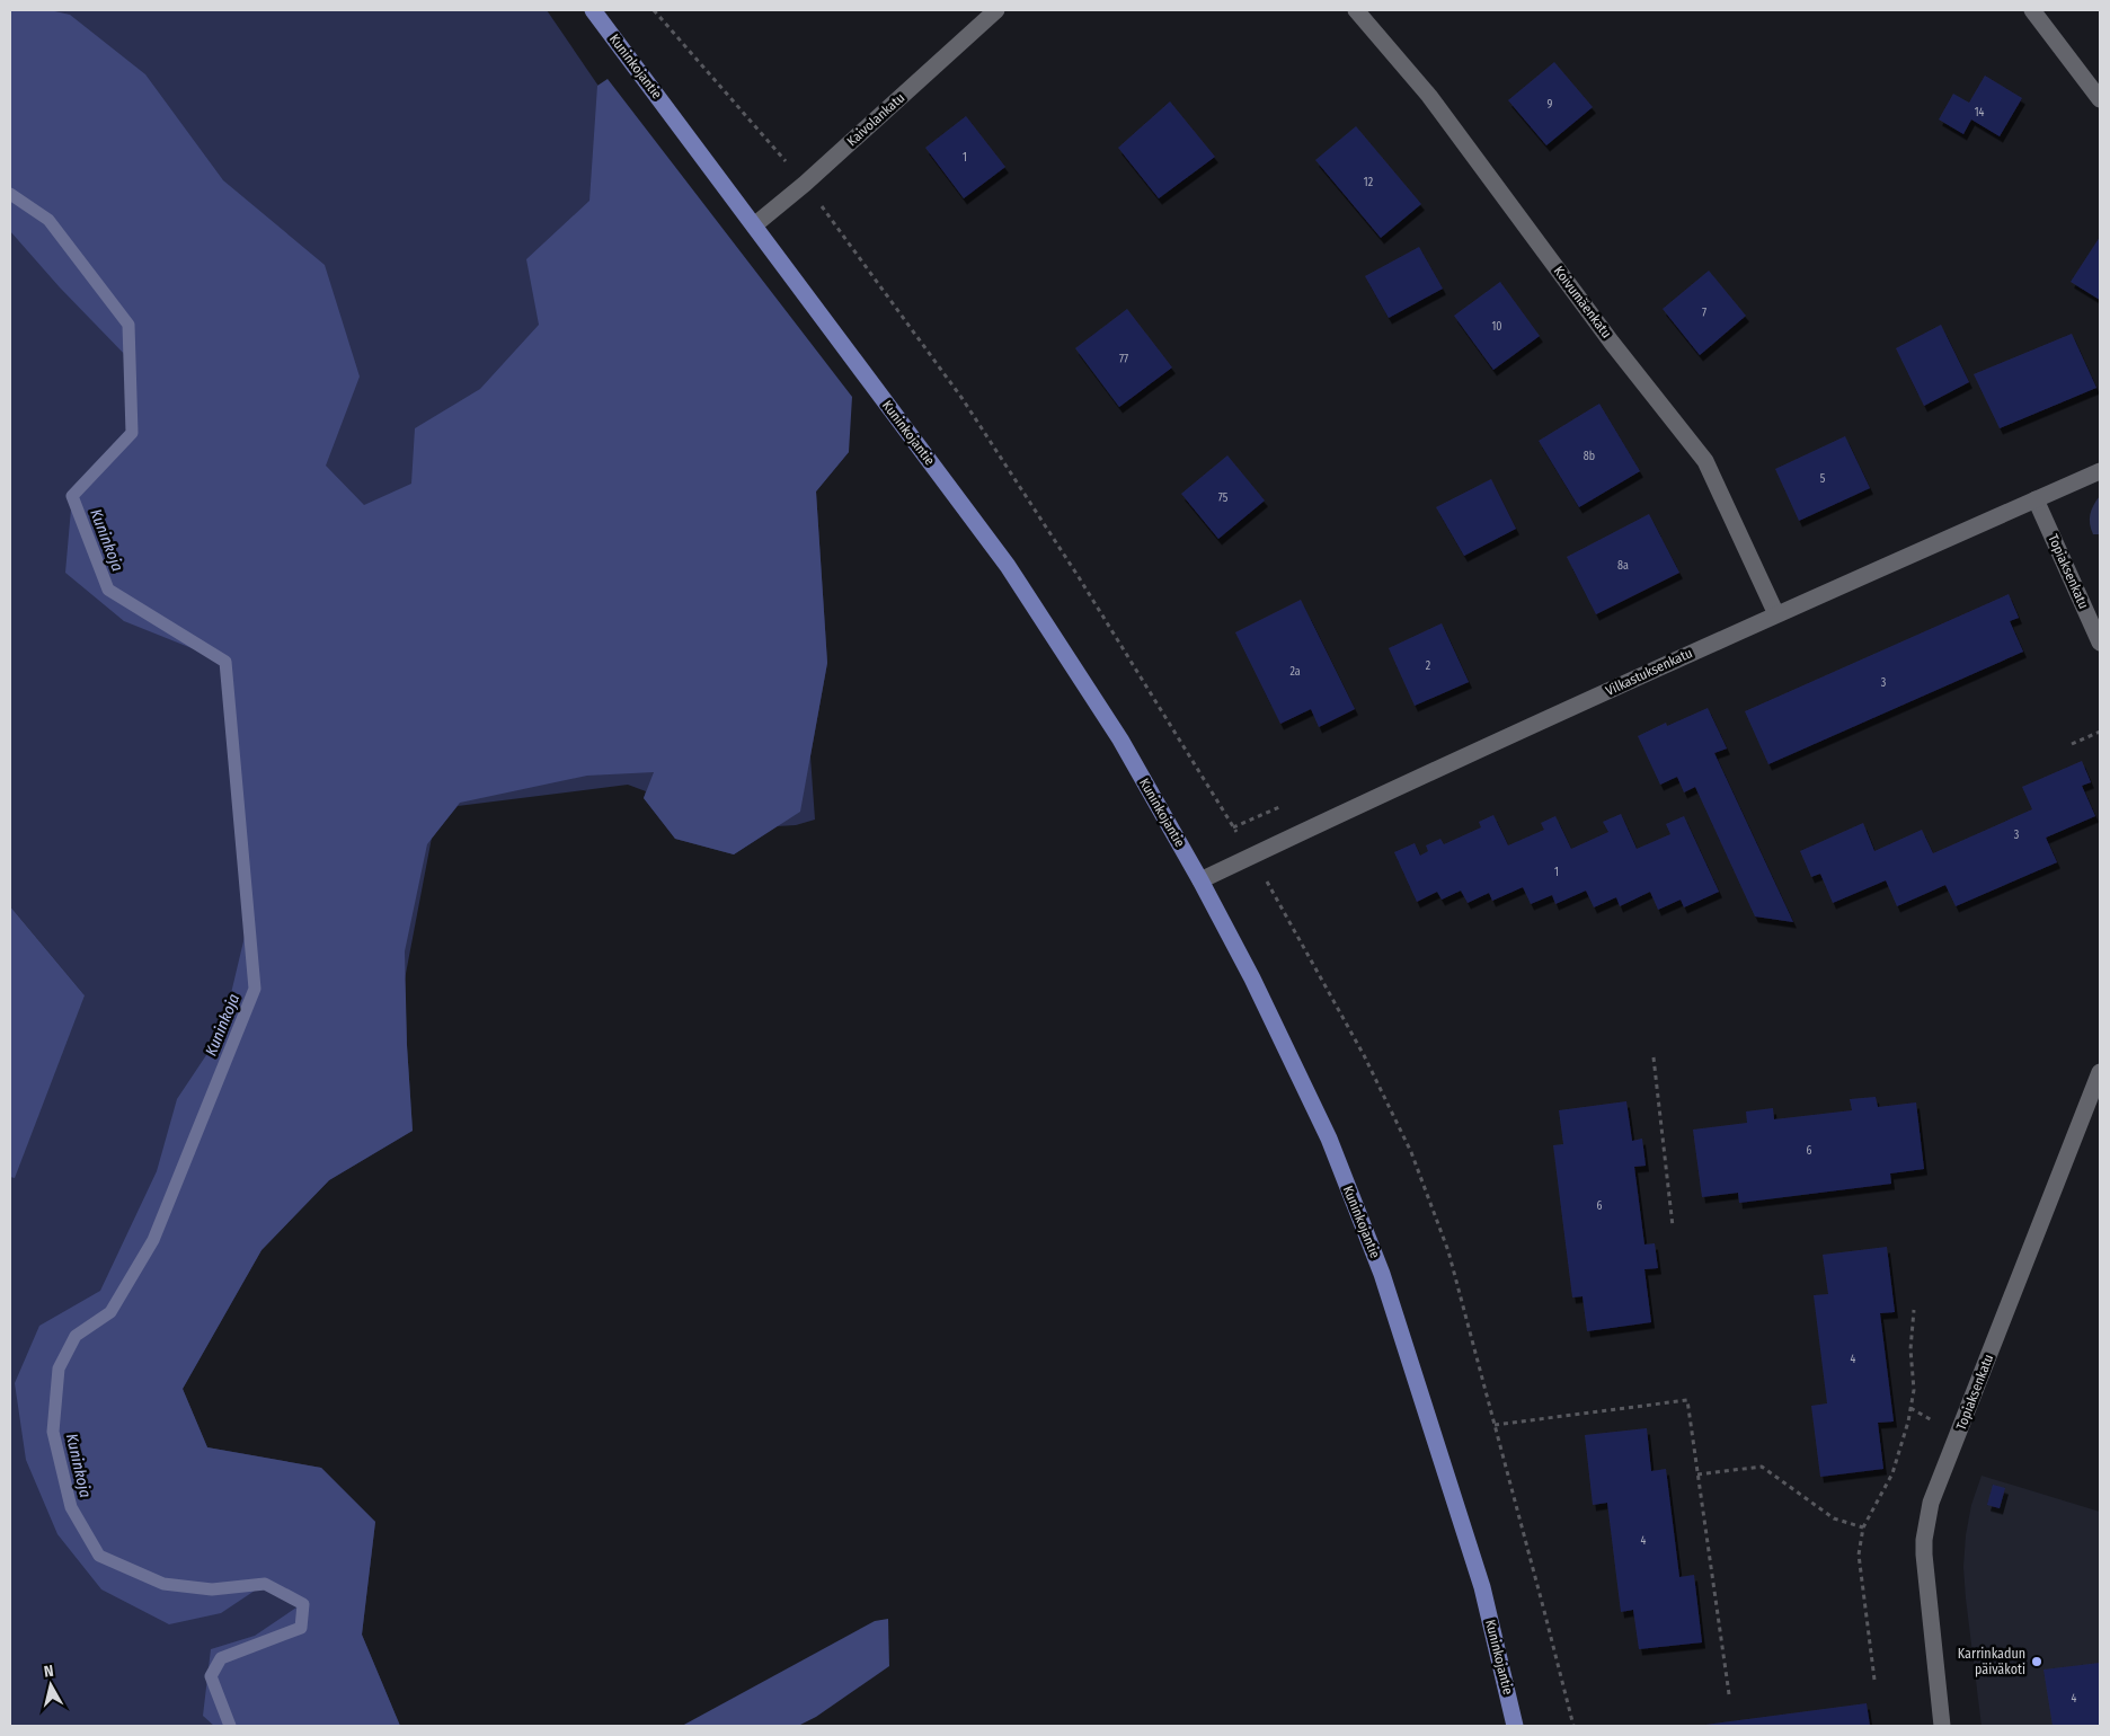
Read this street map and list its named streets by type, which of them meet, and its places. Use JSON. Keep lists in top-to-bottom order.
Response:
{
  "streets": {
    "main road": ["Kuninkojantie"],
    "street": [
      "Kaivolankatu",
      "Koivumäenkatu",
      "Topiaksenkatu",
      "Vilkastuksenkatu"
    ]
  },
  "crossings": [
    ["Kuninkojantie", "Kaivolankatu"],
    ["Kuninkojantie", "Vilkastuksenkatu"],
    ["Koivumäenkatu", "Vilkastuksenkatu"],
    ["Topiaksenkatu", "Vilkastuksenkatu"]
  ],
  "water": ["Kuninkoja"],
  "places": ["Karrinkadun päiväkoti"],
  "house_numbers": [
    "9",
    "14",
    "1",
    "12",
    "7",
    "10",
    "77",
    "8b",
    "5",
    "75",
    "8a",
    "2",
    "2a",
    "3",
    "3",
    "1",
    "6",
    "6",
    "4",
    "4",
    "4"
  ],
  "north": "top"
}
